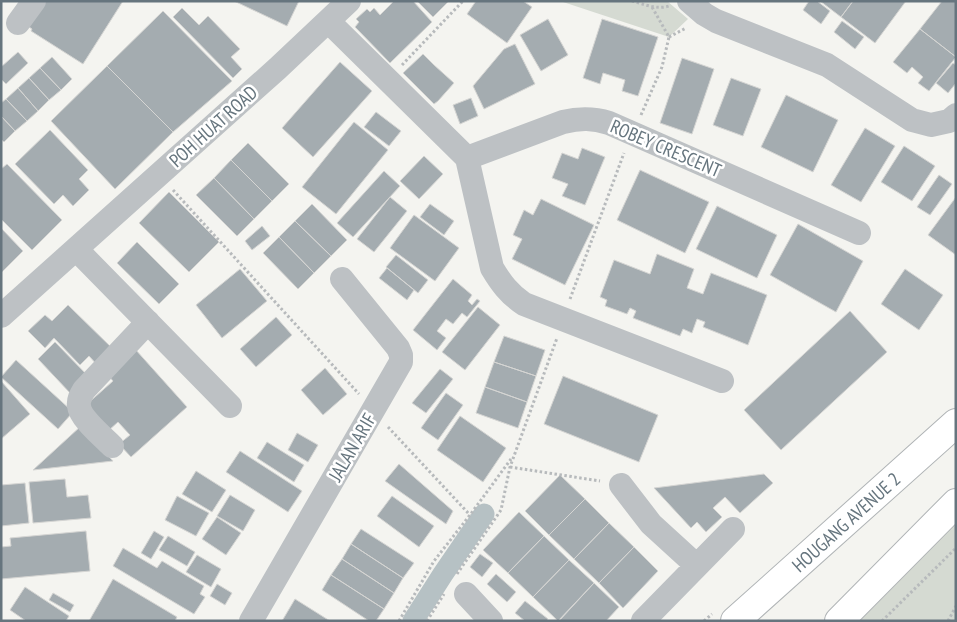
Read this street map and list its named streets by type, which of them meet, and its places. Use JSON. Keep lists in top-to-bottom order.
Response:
{
  "streets": {
    "highway": ["HOUGANG AVENUE 2"],
    "street": ["POH HUAT ROAD", "ROBEY CRESCENT", "JALAN ARIF"]
  }
}
